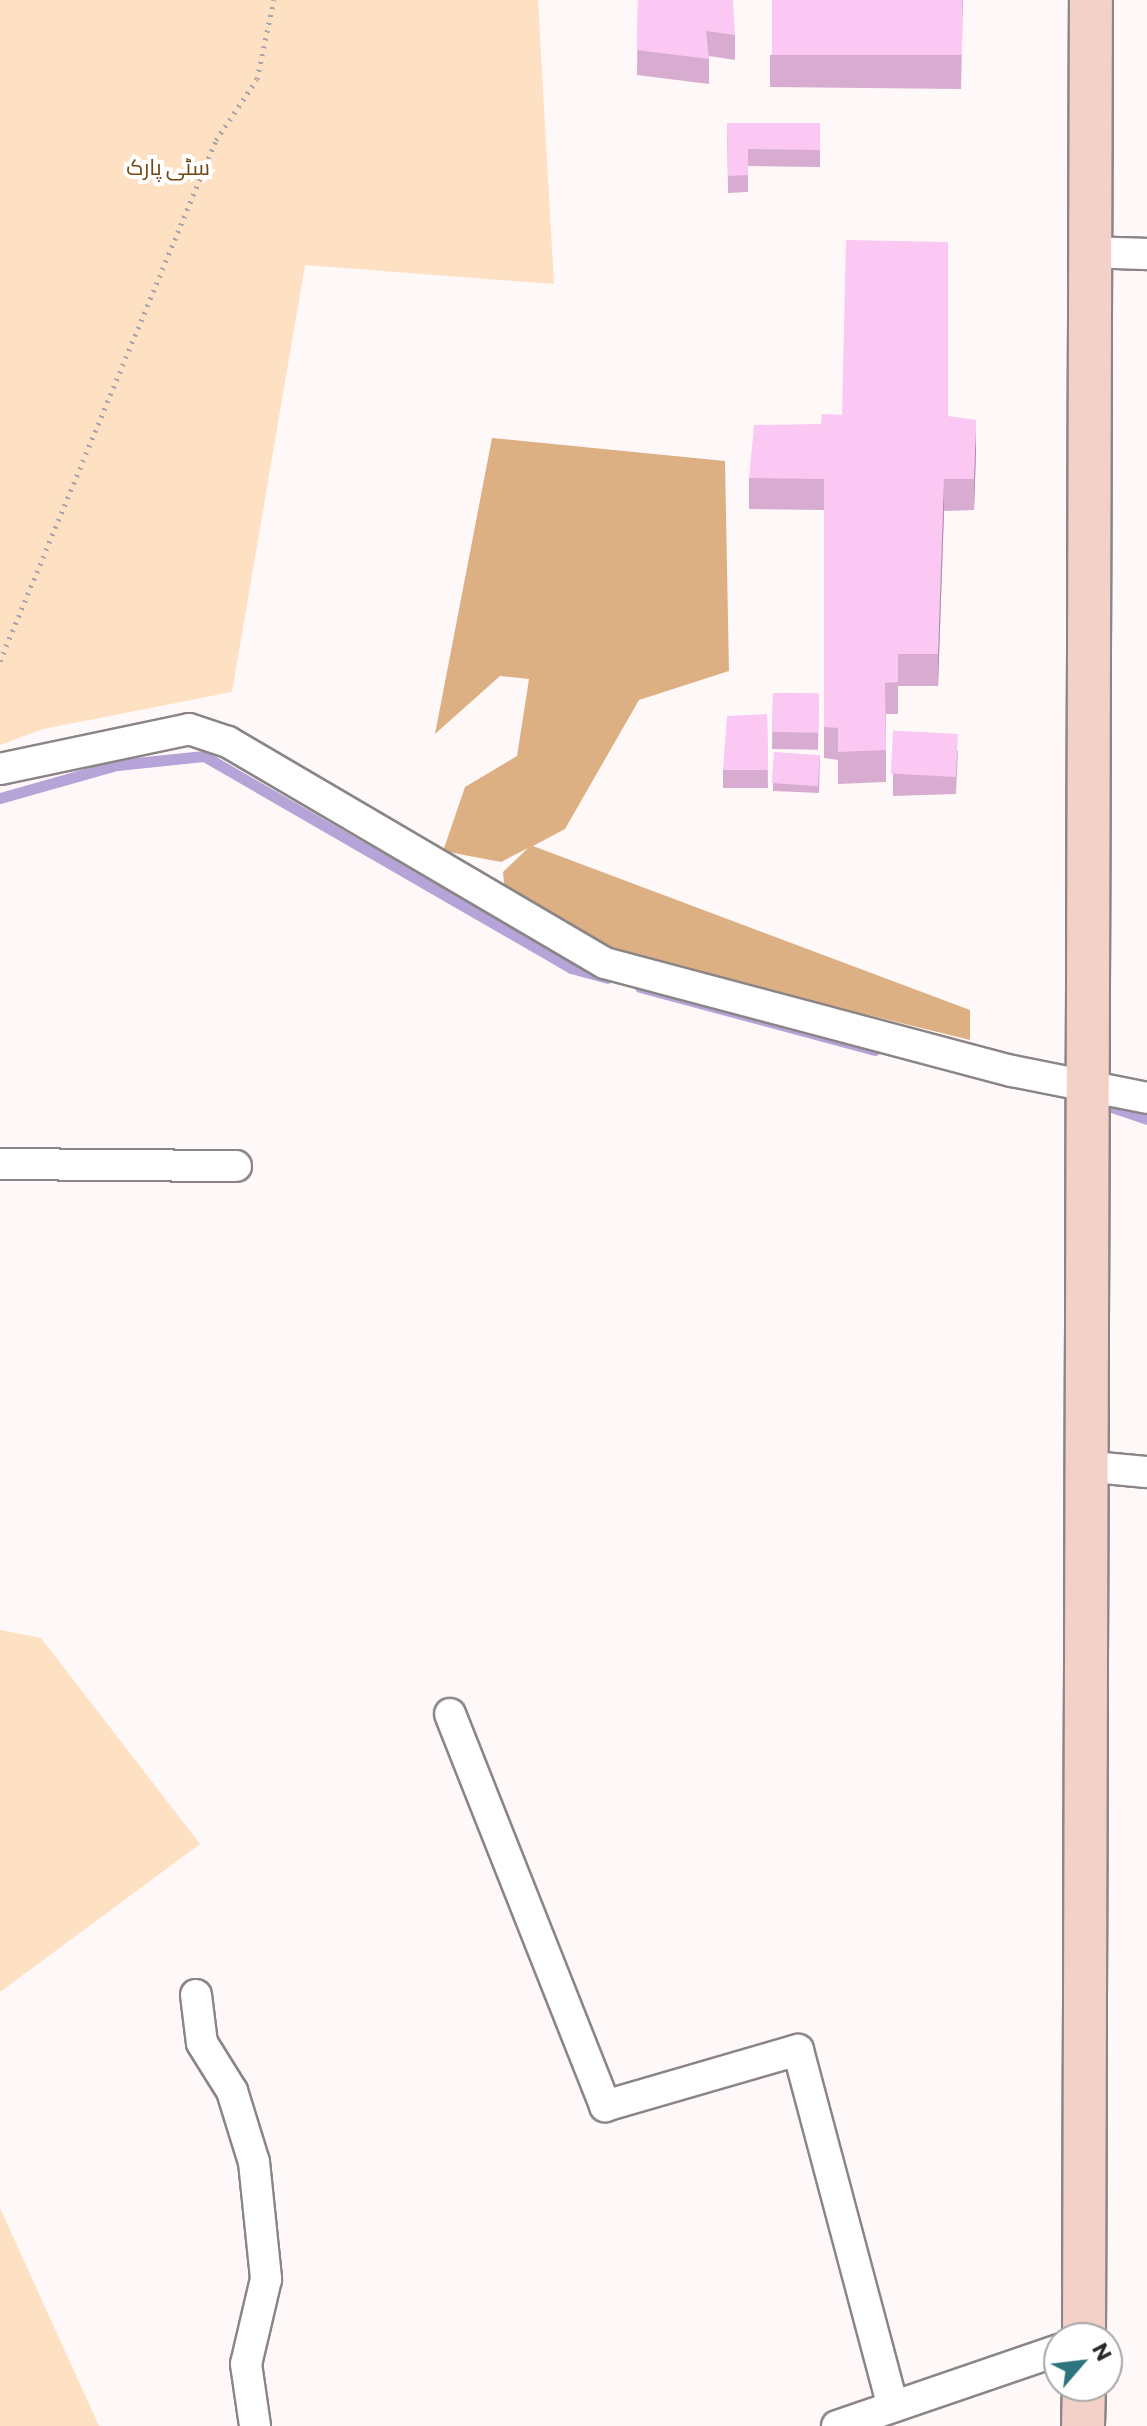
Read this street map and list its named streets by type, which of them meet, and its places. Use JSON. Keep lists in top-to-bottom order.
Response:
{
  "parks": ["سٹی پارک"],
  "north": "top right"
}
